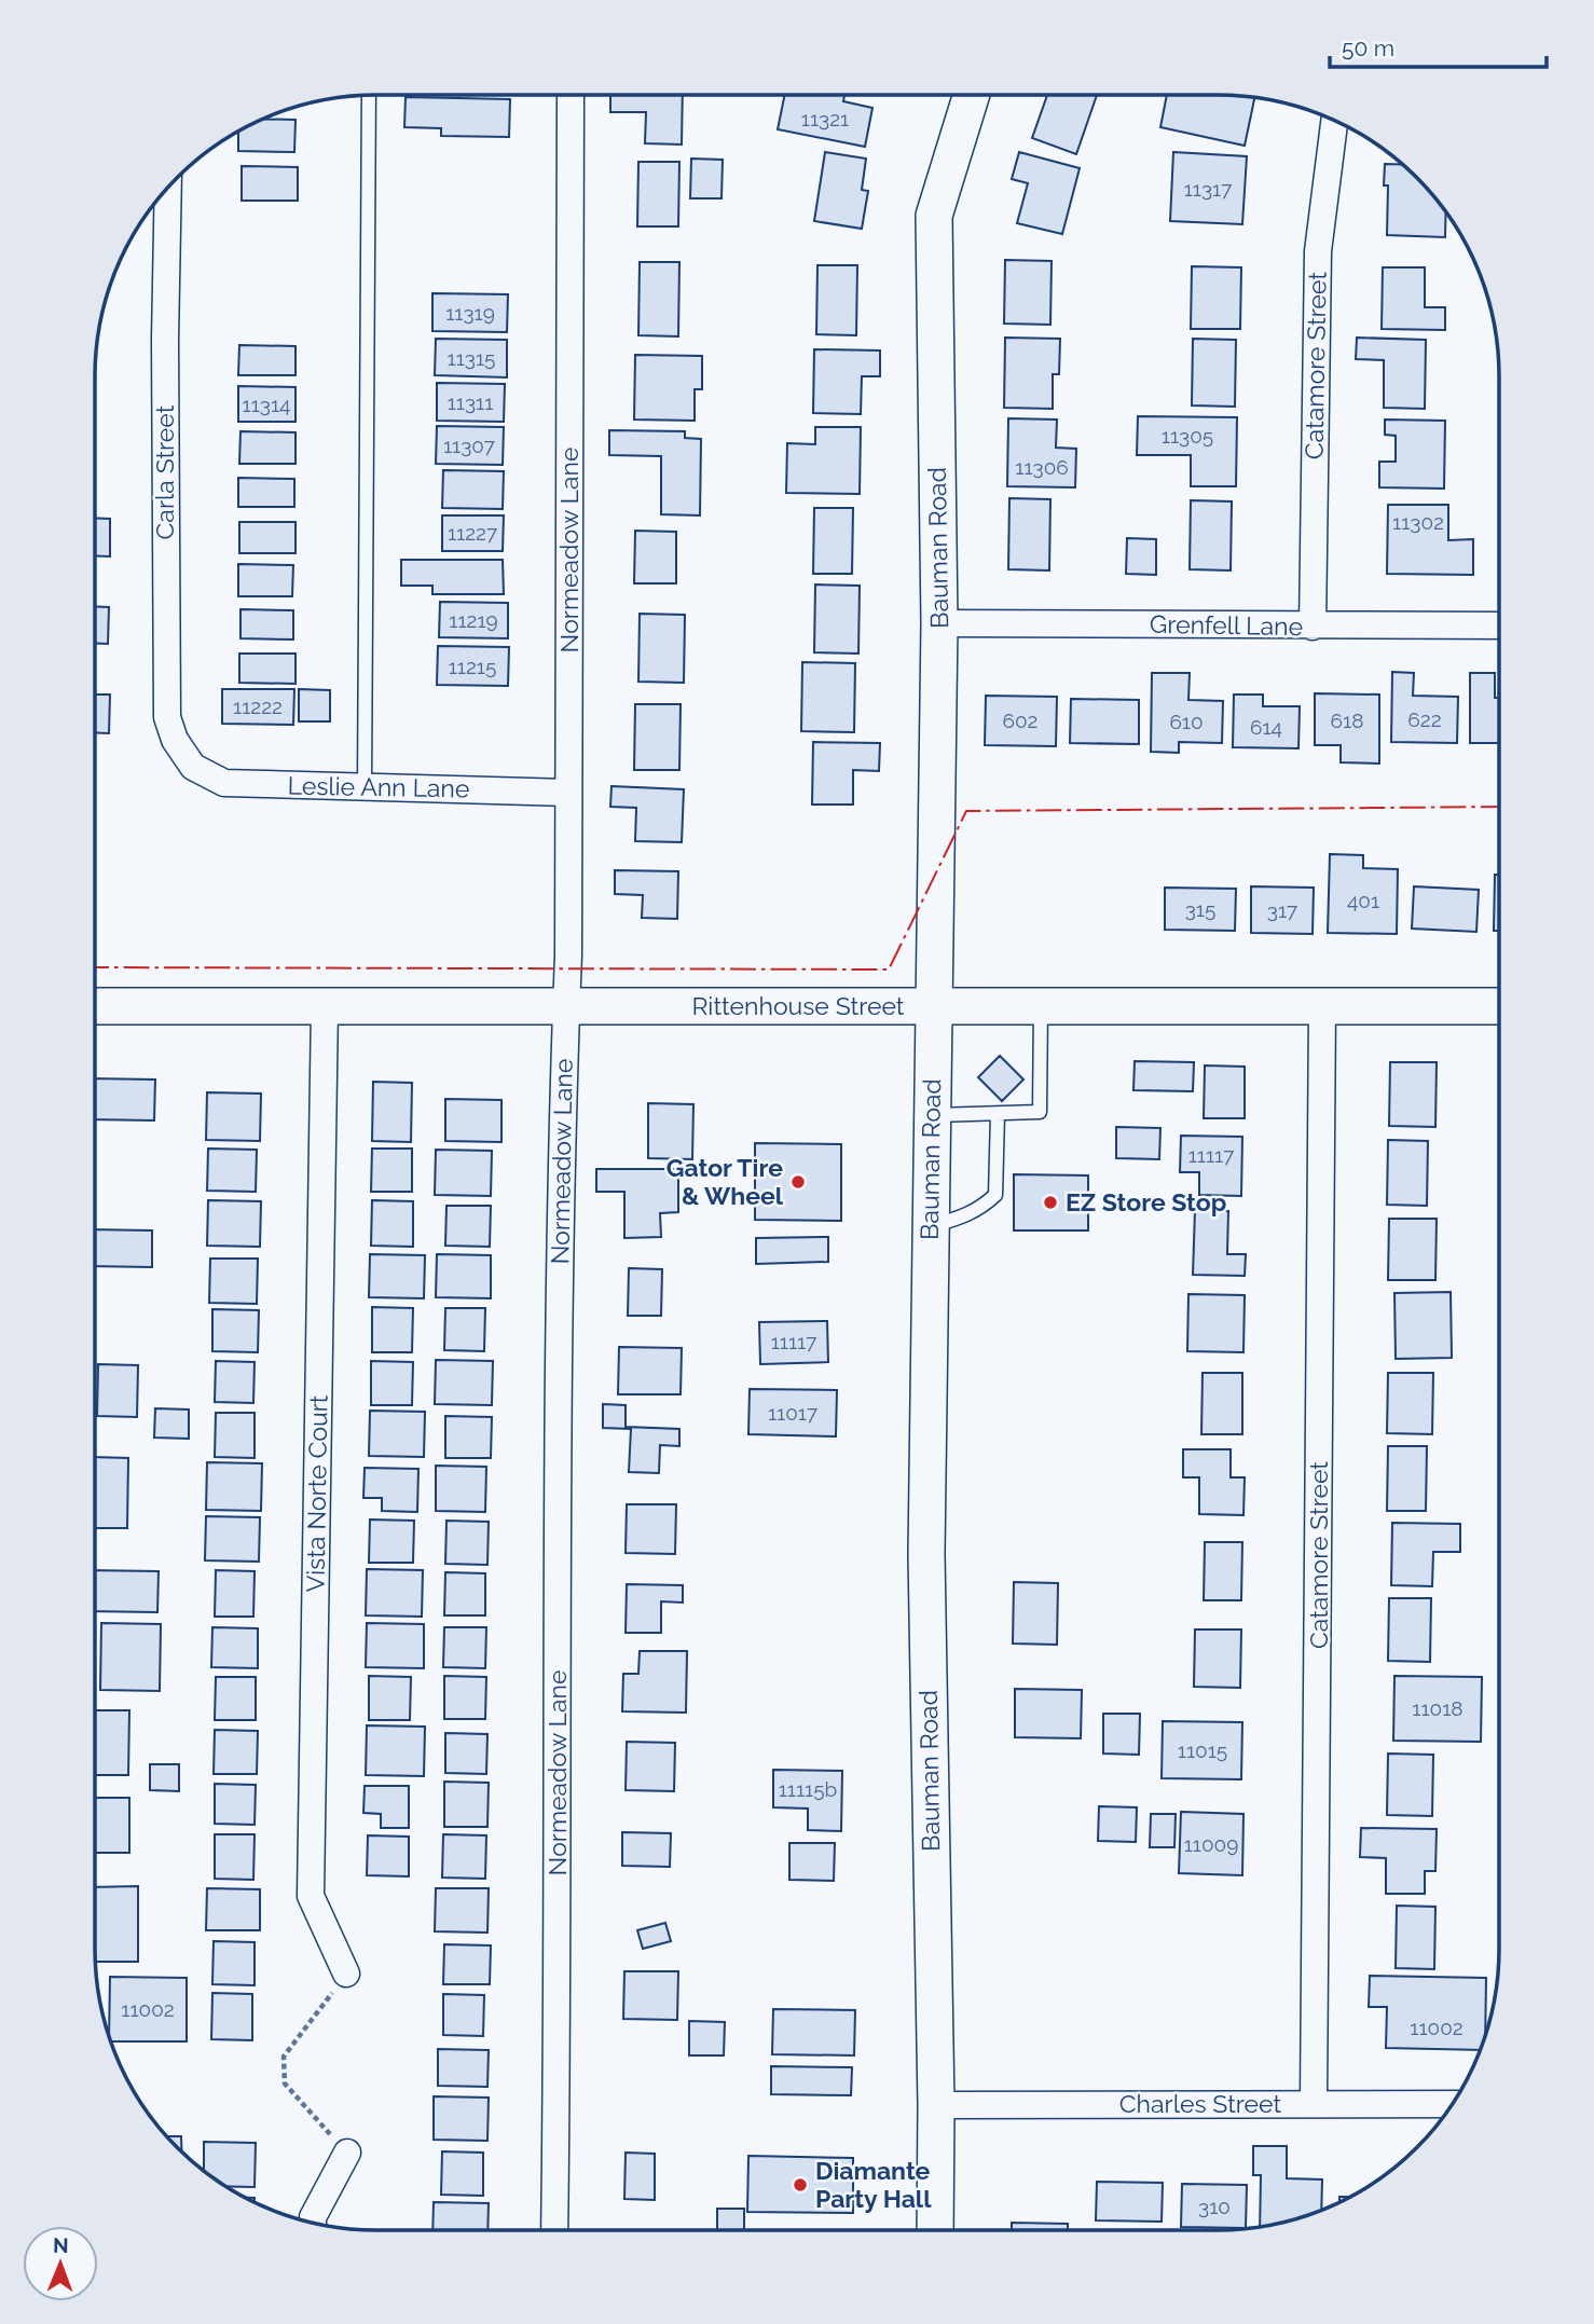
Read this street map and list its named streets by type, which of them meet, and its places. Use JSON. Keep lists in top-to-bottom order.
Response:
{
  "streets": {
    "street": [
      "Catamore Street",
      "Carla Street",
      "Bauman Road",
      "Normeadow Lane",
      "Grenfell Lane",
      "Leslie Ann Lane",
      "Rittenhouse Street",
      "Vista Norte Court",
      "Charles Street"
    ]
  },
  "crossings": [
    ["Catamore Street", "Grenfell Lane"],
    ["Catamore Street", "Rittenhouse Street"],
    ["Catamore Street", "Charles Street"],
    ["Carla Street", "Leslie Ann Lane"],
    ["Bauman Road", "Grenfell Lane"],
    ["Bauman Road", "Rittenhouse Street"],
    ["Bauman Road", "Charles Street"],
    ["Normeadow Lane", "Leslie Ann Lane"],
    ["Normeadow Lane", "Rittenhouse Street"],
    ["Rittenhouse Street", "Vista Norte Court"]
  ],
  "places": ["Gator Tire & Wheel", "EZ Store Stop", "Diamante Party Hall"],
  "house_numbers": [
    "11321",
    "11317",
    "11319",
    "11315",
    "11311",
    "11314",
    "11305",
    "11307",
    "11306",
    "11302",
    "11227",
    "11219",
    "11215",
    "11222",
    "622",
    "602",
    "618",
    "610",
    "614",
    "401",
    "315",
    "317",
    "11117",
    "11117",
    "11017",
    "11018",
    "11015",
    "11115b",
    "11009",
    "11002",
    "11002",
    "310"
  ],
  "scale_bar": "50 m",
  "north": "top"
}
